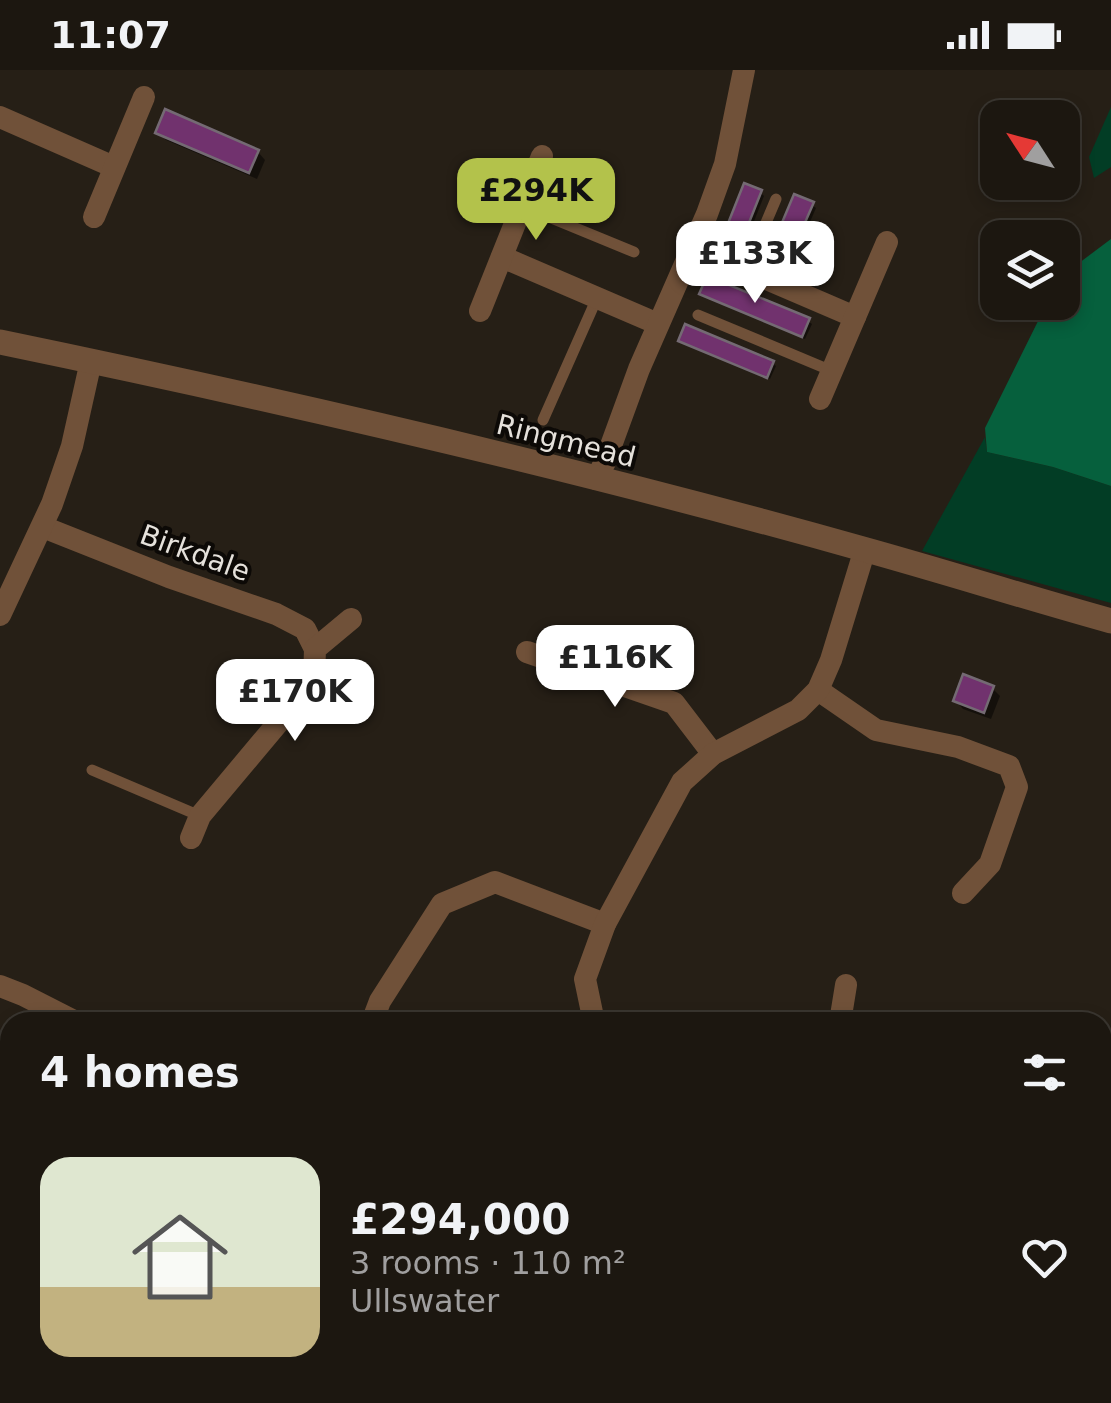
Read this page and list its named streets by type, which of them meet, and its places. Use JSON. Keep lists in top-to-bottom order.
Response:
{
  "streets": {
    "street": ["Ringmead", "Birkdale"]
  },
  "north": "top left",
  "page": {
    "status": "11:07",
    "price": [
      "£294K",
      "£133K",
      "£116K",
      "£170K"
    ],
    "heading": "4 homes",
    "list": [
      {
        "name": "£294,000",
        "note": "3 rooms · 110 m² · Ullswater"
      }
    ]
  }
}
